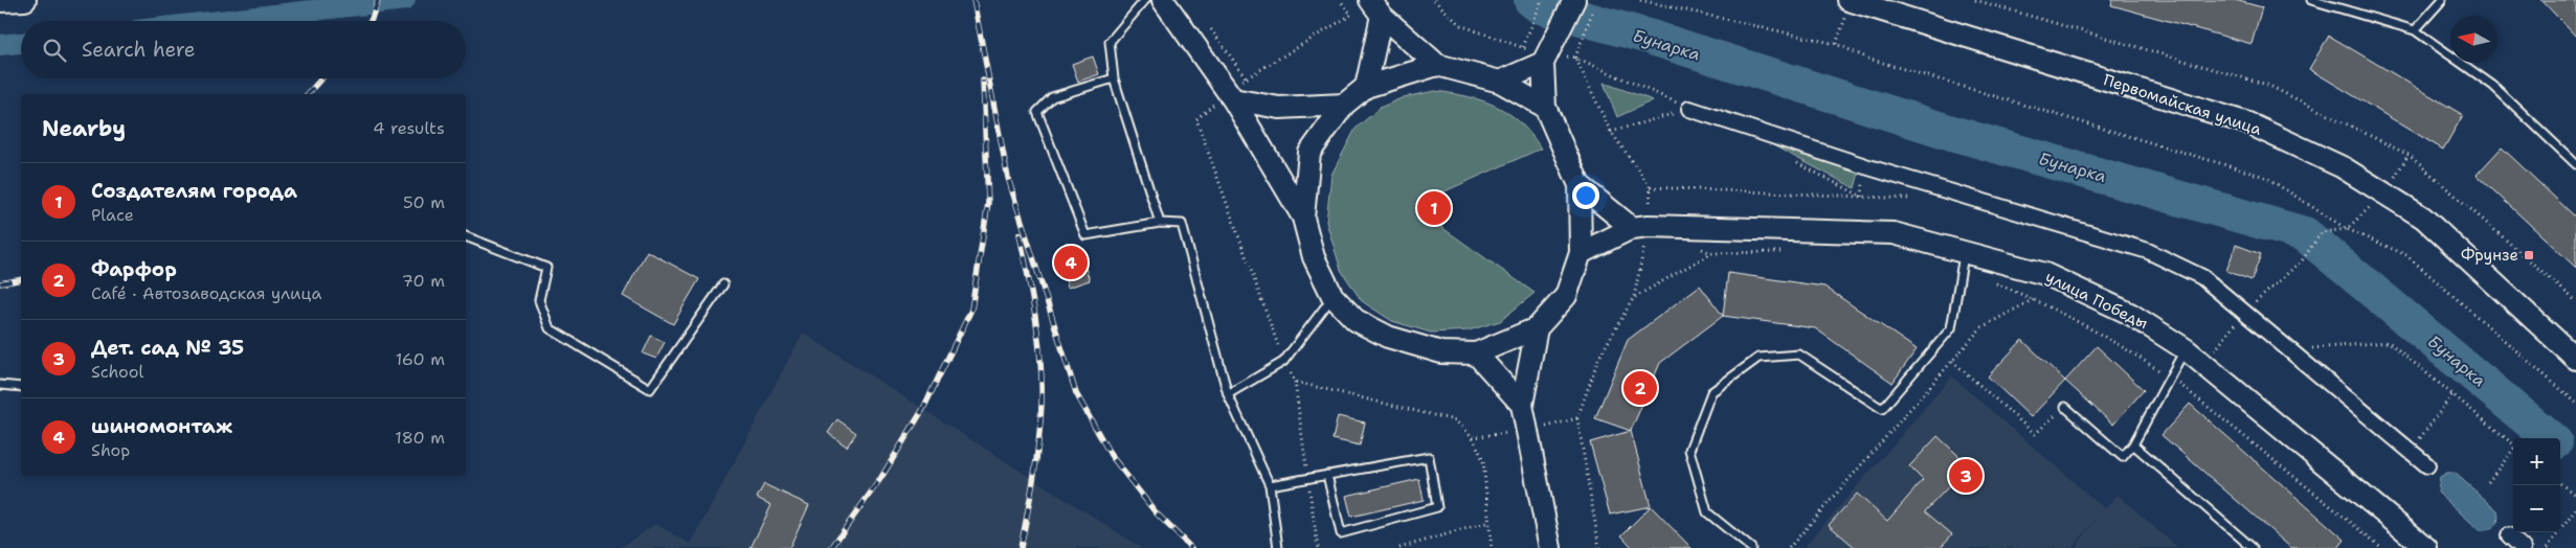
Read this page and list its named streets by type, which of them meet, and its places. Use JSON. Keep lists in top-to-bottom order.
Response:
{
  "streets": {
    "main road": ["Первомайская улица", "улица Победы"]
  },
  "water": ["Бунарка"],
  "places": {
    "transit": ["Фрунзе"]
  },
  "north": "left",
  "page": {
    "search": "Search here",
    "heading": ["Nearby", "4 results"],
    "list": [
      {
        "mark": "1",
        "name": "Создателям города",
        "note": "Place",
        "value": "50 m"
      },
      {
        "mark": "2",
        "name": "Фарфор",
        "note": "Café · Автозаводская улица",
        "value": "70 m"
      },
      {
        "mark": "3",
        "name": "Дет. сад № 35",
        "note": "School",
        "value": "160 m"
      },
      {
        "mark": "4",
        "name": "шиномонтаж",
        "note": "Shop",
        "value": "180 m"
      }
    ],
    "pins": [
      "1",
      "4",
      "2",
      "3"
    ],
    "map_buttons": ["+", "−"]
  }
}
